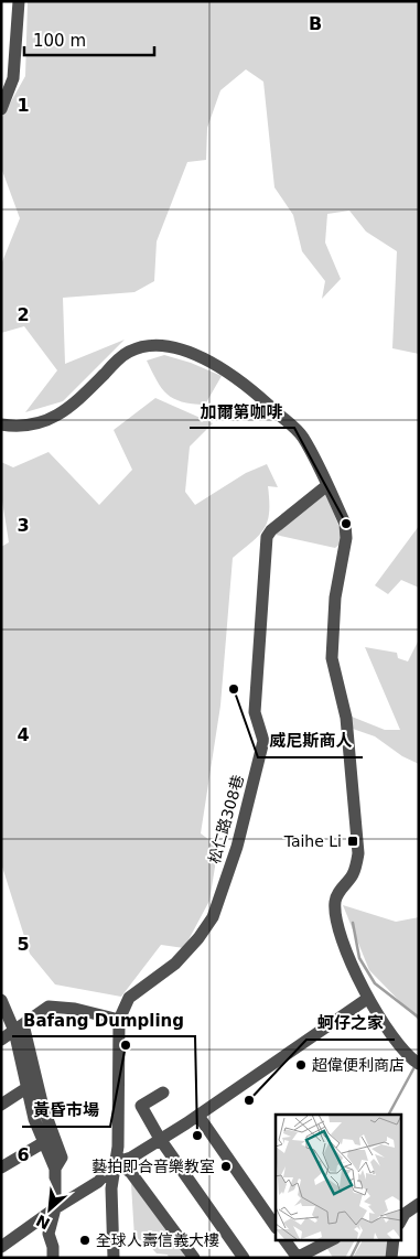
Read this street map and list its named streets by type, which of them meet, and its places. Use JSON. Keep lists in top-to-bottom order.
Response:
{
  "streets": {
    "street": ["松仁路308巷"]
  },
  "places": {
    "other": [
      "加爾第咖啡",
      "威尼斯商人",
      "黃昏市場",
      "超偉便利商店",
      "蚵仔之家",
      "Bafang Dumpling",
      "藝拍即合音樂教室",
      "全球人壽信義大樓"
    ],
    "transit": ["Taihe Li"]
  },
  "scale_bar": "100 m",
  "north": "bottom left",
  "grid": {
    "columns": ["B"],
    "rows": [
      "1",
      "2",
      "3",
      "4",
      "5",
      "6"
    ]
  }
}
